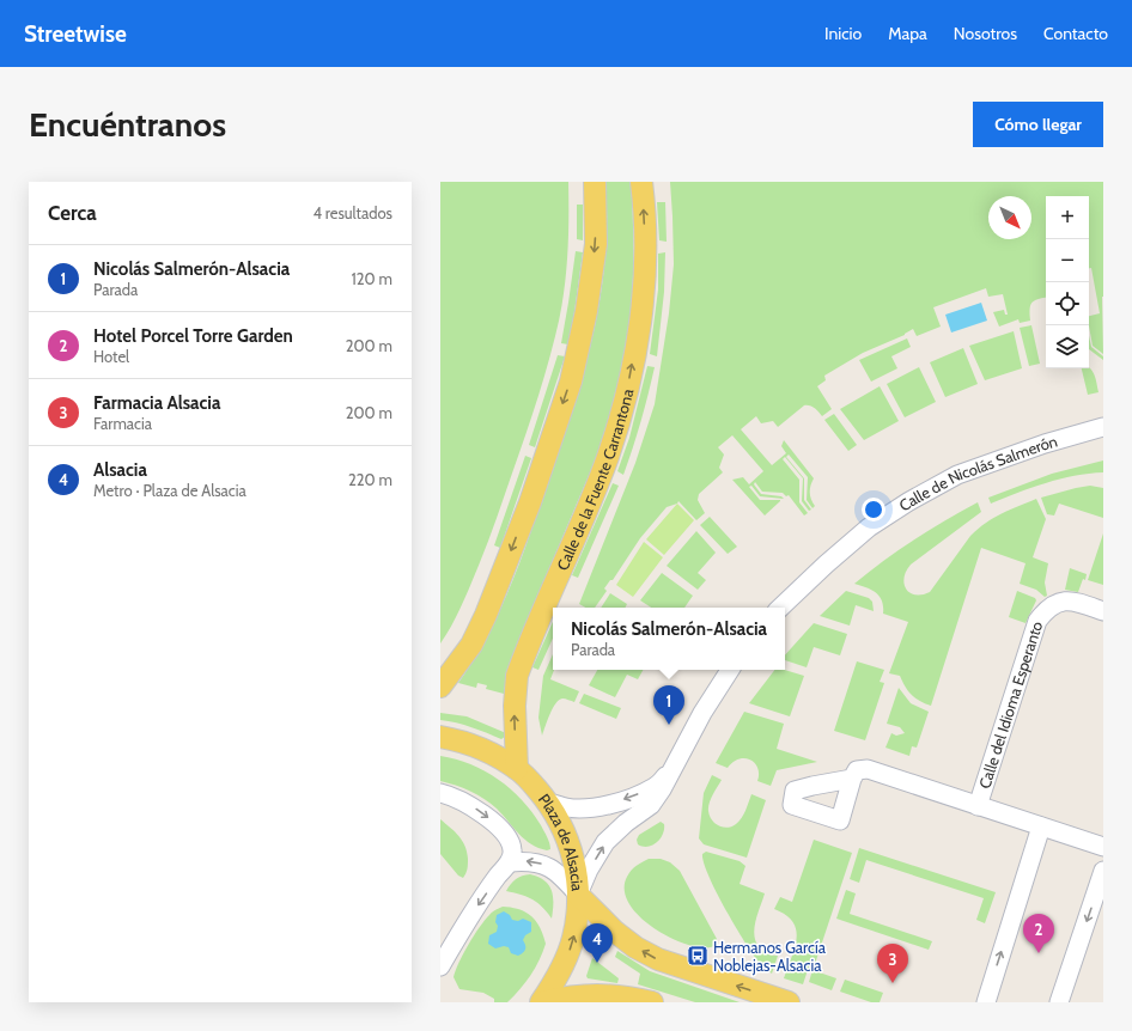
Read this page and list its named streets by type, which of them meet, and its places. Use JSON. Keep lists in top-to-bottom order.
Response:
{
  "streets": {
    "main road": ["Calle de la Fuente Carrantona", "Plaza de Alsacia"],
    "street": ["Calle de Nicolás Salmerón", "Calle del Idioma Esperanto"]
  },
  "crossings": [
    ["Calle de la Fuente Carrantona", "Plaza de Alsacia"]
  ],
  "places": {
    "bus stop": ["Hermanos García Noblejas-Alsacia"]
  },
  "north": "bottom right",
  "page": {
    "header": "Streetwise",
    "nav": [
      "Inicio",
      "Mapa",
      "Nosotros",
      "Contacto"
    ],
    "buttons": "Cómo llegar",
    "title": "Encuéntranos",
    "heading": ["Cerca", "4 resultados"],
    "map_buttons": ["+", "−"],
    "list": [
      {
        "mark": "1",
        "name": "Nicolás Salmerón-Alsacia",
        "note": "Parada",
        "value": "120 m"
      },
      {
        "mark": "2",
        "name": "Hotel Porcel Torre Garden",
        "note": "Hotel",
        "value": "200 m"
      },
      {
        "mark": "3",
        "name": "Farmacia Alsacia",
        "note": "Farmacia",
        "value": "200 m"
      },
      {
        "mark": "4",
        "name": "Alsacia",
        "note": "Metro · Plaza de Alsacia",
        "value": "220 m"
      }
    ],
    "popup": ["Nicolás Salmerón-Alsacia", "Parada"],
    "pins": [
      "1",
      "2",
      "4",
      "3"
    ]
  }
}
